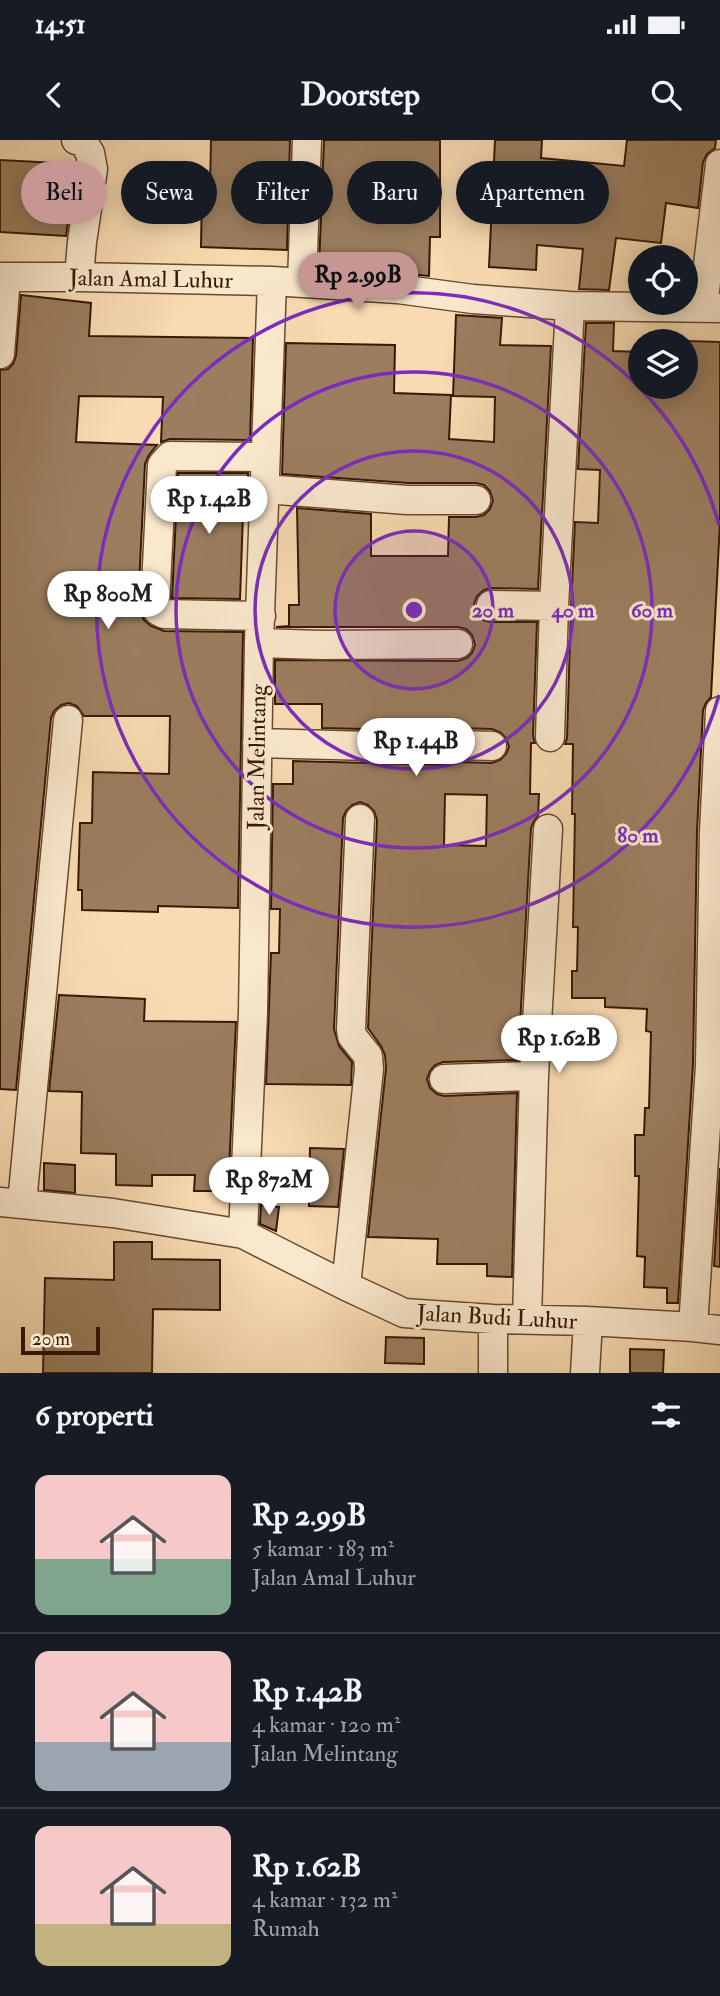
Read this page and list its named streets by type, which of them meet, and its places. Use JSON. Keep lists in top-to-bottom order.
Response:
{
  "streets": {
    "street": ["Jalan Amal Luhur", "Jalan Melintang", "Jalan Budi Luhur"]
  },
  "crossings": [
    ["Jalan Amal Luhur", "Jalan Melintang"],
    ["Jalan Melintang", "Jalan Budi Luhur"]
  ],
  "scale_bar": "20 m",
  "page": {
    "status": "14:51",
    "header": "Doorstep",
    "chip": [
      "Beli",
      "Sewa",
      "Filter",
      "Baru",
      "Apartemen"
    ],
    "price": [
      "Rp 2.99B",
      "Rp 1.42B",
      "Rp 800M",
      "Rp 1.44B",
      "Rp 1.62B",
      "Rp 872M"
    ],
    "scale": "20 m",
    "heading": "6 properti",
    "list": [
      {
        "name": "Rp 2.99B",
        "note": "5 kamar · 183 m² · Jalan Amal Luhur"
      },
      {
        "name": "Rp 1.42B",
        "note": "4 kamar · 120 m² · Jalan Melintang"
      },
      {
        "name": "Rp 1.62B",
        "note": "4 kamar · 132 m² · Rumah"
      }
    ]
  },
  "rings": [
    "20 m",
    "40 m",
    "60 m",
    "80 m"
  ]
}
